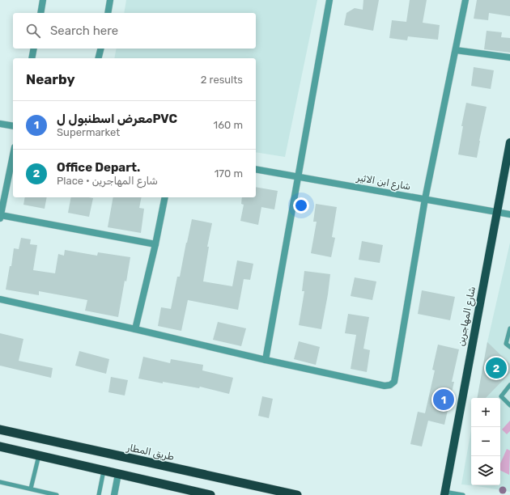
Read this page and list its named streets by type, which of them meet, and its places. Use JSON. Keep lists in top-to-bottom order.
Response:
{
  "streets": {
    "highway": ["طريق المطار"],
    "main road": ["شارع المهاجرين"],
    "street": ["شارع ابن الاثير"]
  },
  "crossings": [
    ["شارع ابن الاثير", "شارع المهاجرين"]
  ],
  "page": {
    "search": "Search here",
    "heading": ["Nearby", "2 results"],
    "list": [
      {
        "mark": "1",
        "name": "معرض اسطنبول لPVC",
        "note": "Supermarket",
        "value": "160 m"
      },
      {
        "mark": "2",
        "name": "Office Depart.",
        "note": "Place · شارع المهاجرين",
        "value": "170 m"
      }
    ],
    "pins": ["2", "1"],
    "map_buttons": ["+", "−"]
  }
}
